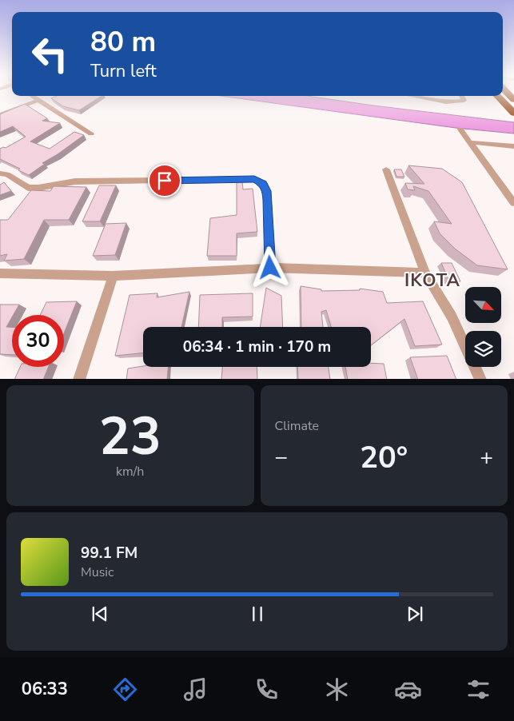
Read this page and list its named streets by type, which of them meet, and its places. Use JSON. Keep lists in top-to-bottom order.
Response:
{
  "districts": ["IKOTA"],
  "north": "bottom right",
  "page": {
    "turn": ["80 m", "Turn left"],
    "limit": "30",
    "trip": "06:34 · 1 min · 170 m",
    "tile": [
      ["23", "km/h"],
      "Climate"
    ],
    "heat": ["−", "20°", "+"],
    "song": ["99.1 FM", "Music"],
    "tabs": "06:33"
  }
}
